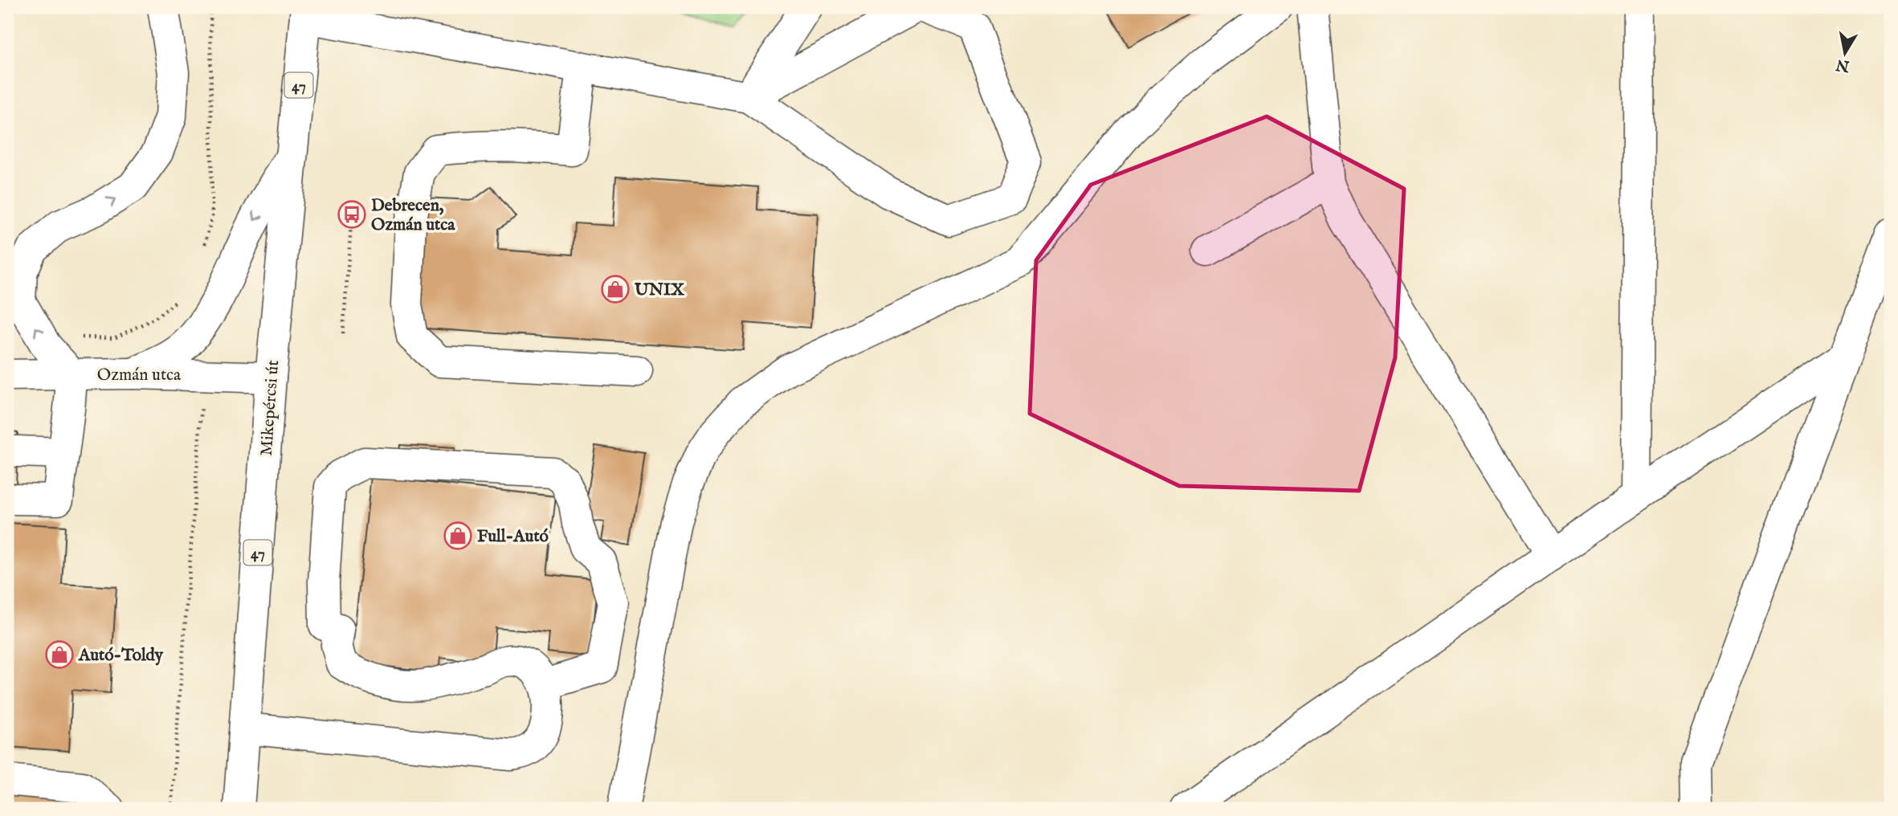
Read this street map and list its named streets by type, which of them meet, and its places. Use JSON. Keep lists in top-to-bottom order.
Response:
{
  "streets": {
    "main road": ["47", "Ozmán utca", "Mikepércsi út"]
  },
  "crossings": [
    ["Ozmán utca", "Mikepércsi út"]
  ],
  "places": {
    "bus stop": ["Debrecen, Ozmán utca"],
    "shop": ["UNIX", "Full-Autó", "Autó-Toldy"]
  },
  "north": "bottom"
}
